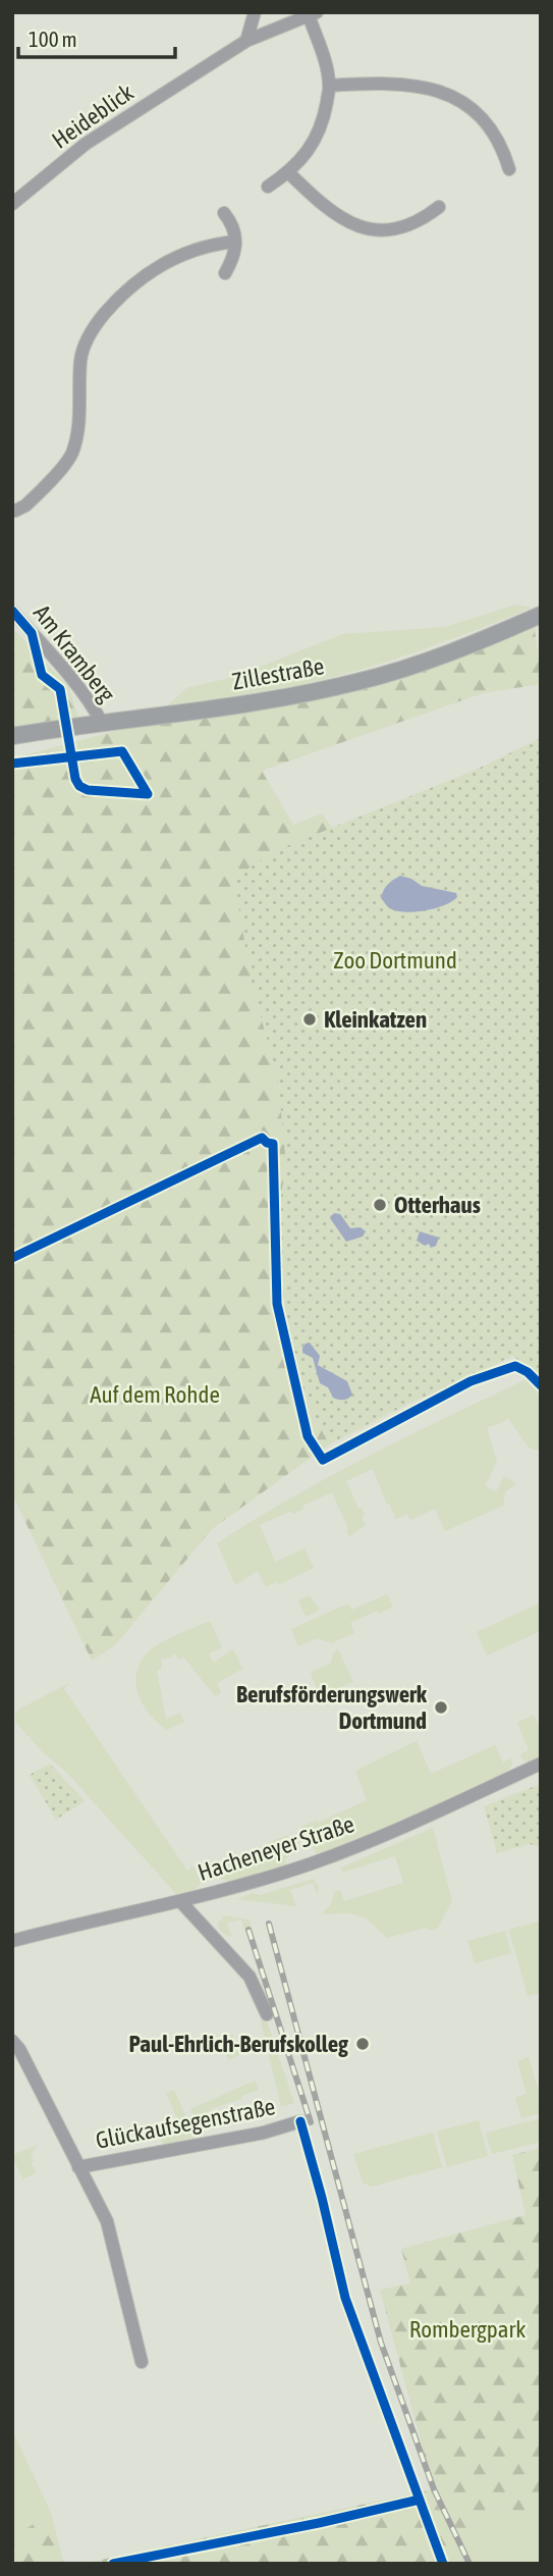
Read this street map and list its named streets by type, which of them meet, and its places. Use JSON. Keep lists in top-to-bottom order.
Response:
{
  "streets": {
    "main road": ["Zillestraße"],
    "street": [
      "Heideblick",
      "Am Kramberg",
      "Hacheneyer Straße",
      "Glückaufsegenstraße"
    ]
  },
  "crossings": [
    ["Am Kramberg", "Zillestraße"]
  ],
  "parks": ["Zoo Dortmund", "Auf dem Rohde", "Rombergpark"],
  "places": [
    "Kleinkatzen",
    "Otterhaus",
    "Berufsförderungswerk Dortmund",
    "Paul-Ehrlich-Berufskolleg"
  ],
  "scale_bar": "100 m"
}
